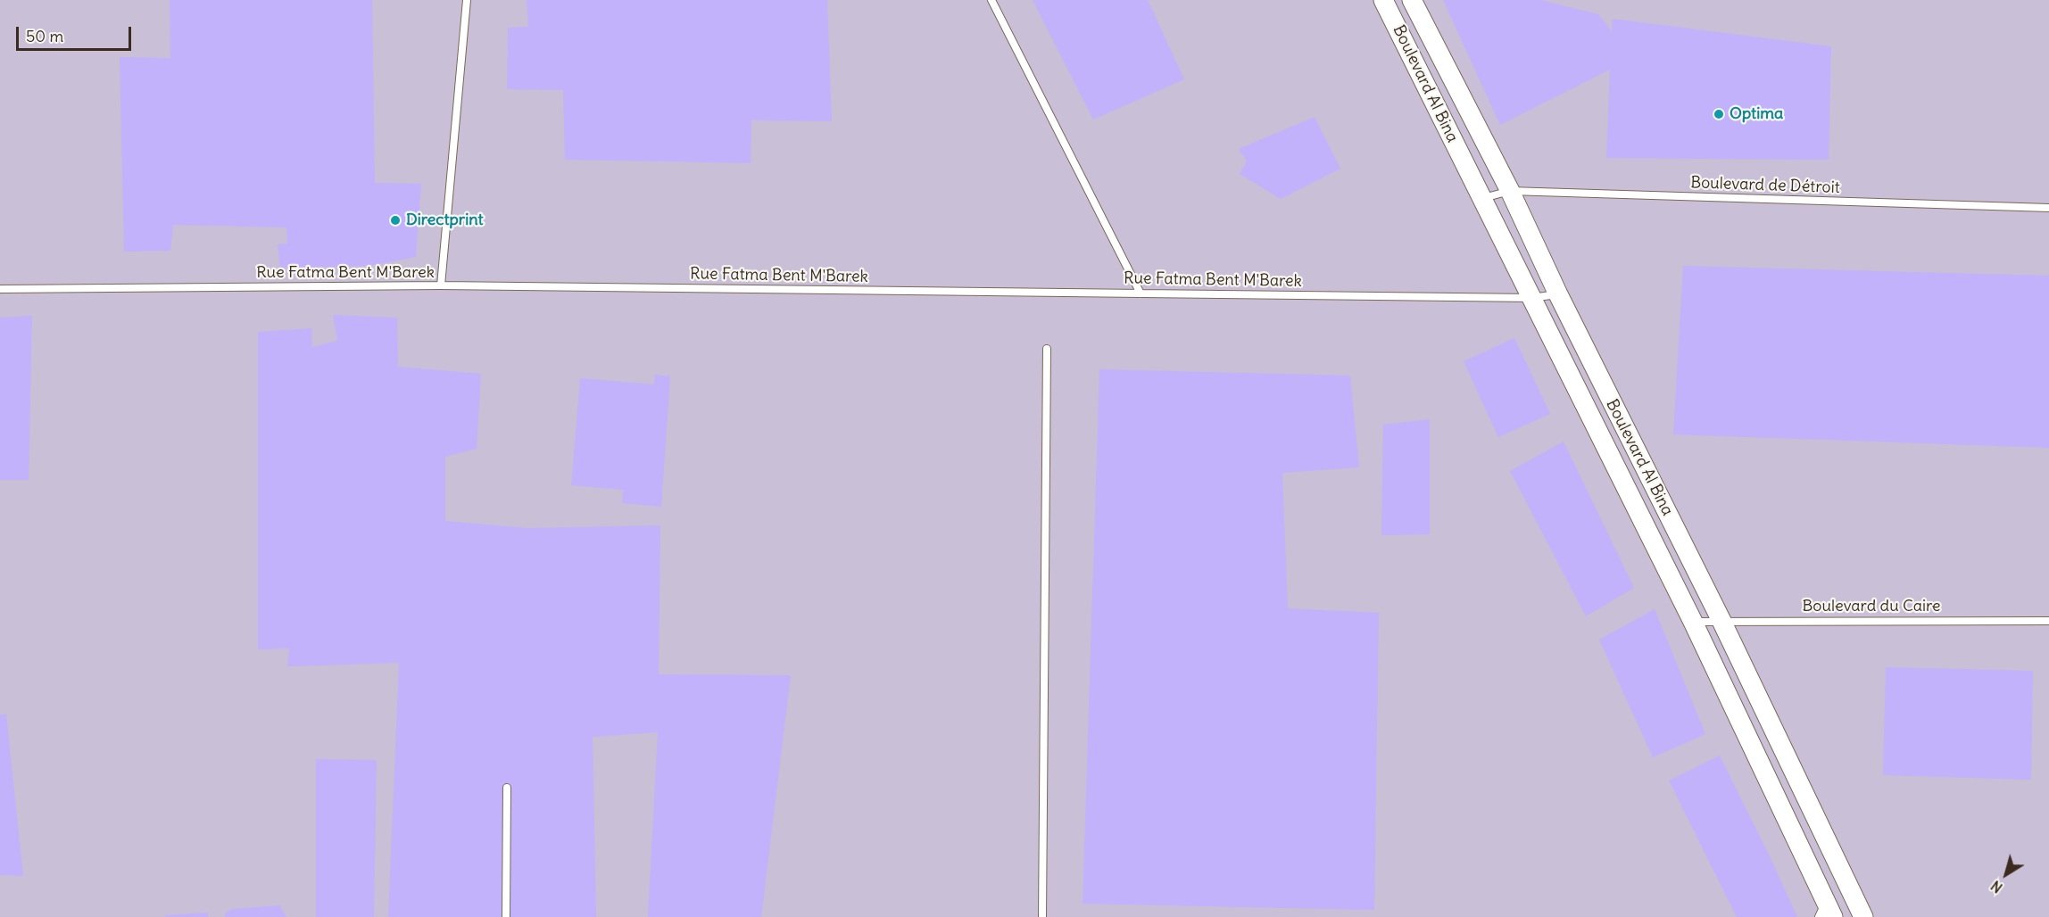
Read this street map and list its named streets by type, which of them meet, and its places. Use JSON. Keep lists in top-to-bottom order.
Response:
{
  "streets": {
    "main road": ["Boulevard Al Bina"],
    "lane": ["Boulevard de Détroit", "Rue Fatma Bent M'Barek", "Boulevard du Caire"]
  },
  "crossings": [
    ["Boulevard Al Bina", "Boulevard de Détroit"],
    ["Boulevard Al Bina", "Rue Fatma Bent M'Barek"],
    ["Boulevard Al Bina", "Boulevard du Caire"]
  ],
  "places": ["Optima", "Directprint"],
  "scale_bar": "50 m",
  "north": "bottom left"
}
